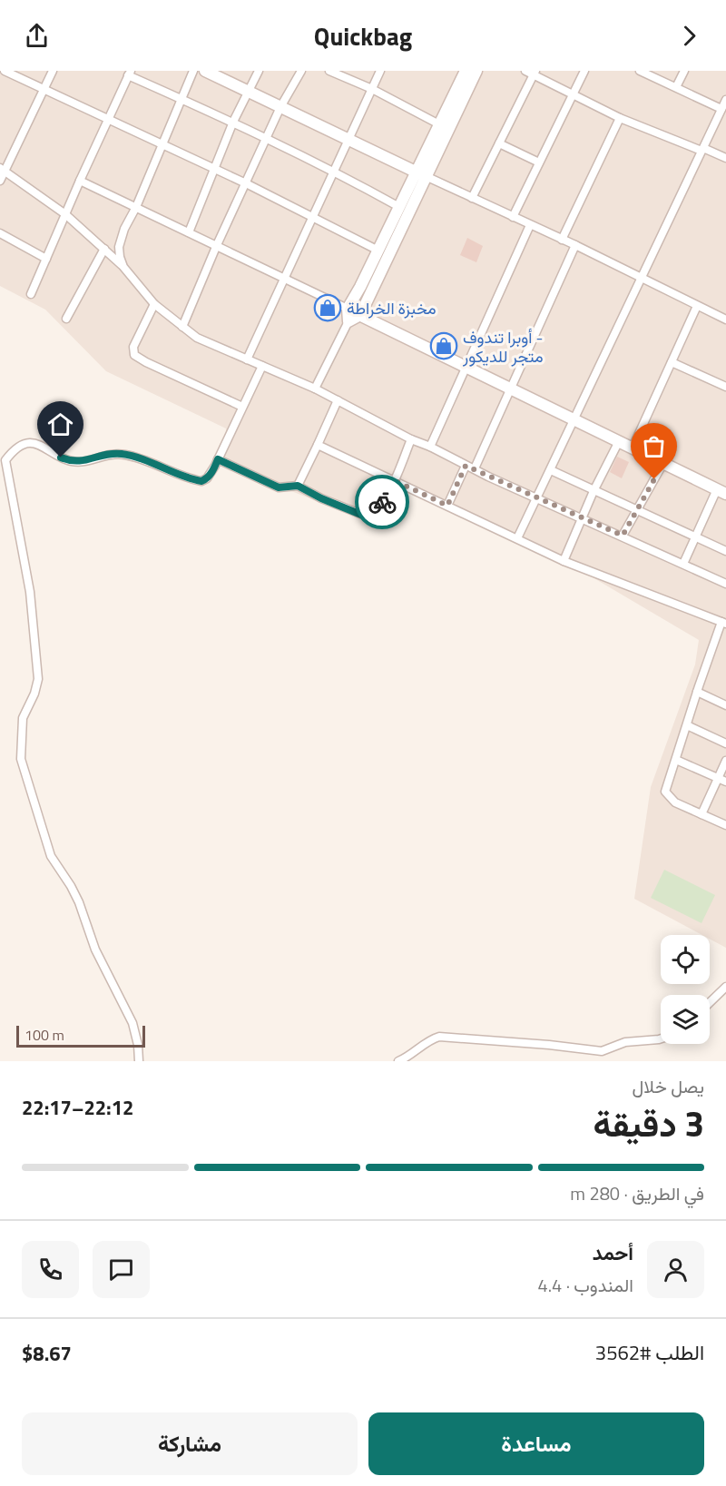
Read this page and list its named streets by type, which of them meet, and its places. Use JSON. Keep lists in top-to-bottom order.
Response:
{
  "places": {
    "shop": ["مخبزة الخراطة", "أوبرا تندوف - متجر للديكور"]
  },
  "scale_bar": "100 m",
  "page": {
    "header": "Quickbag",
    "scale": "100 m",
    "heading": ["3 دقيقة", "يصل خلال", "22:12–22:17"],
    "panel": [
      "أحمد",
      "المندوب · 4.4",
      "الطلب #3562",
      "$8.67"
    ],
    "bar": "في الطريق · 280 m",
    "buttons": ["مساعدة", "مشاركة"]
  }
}
